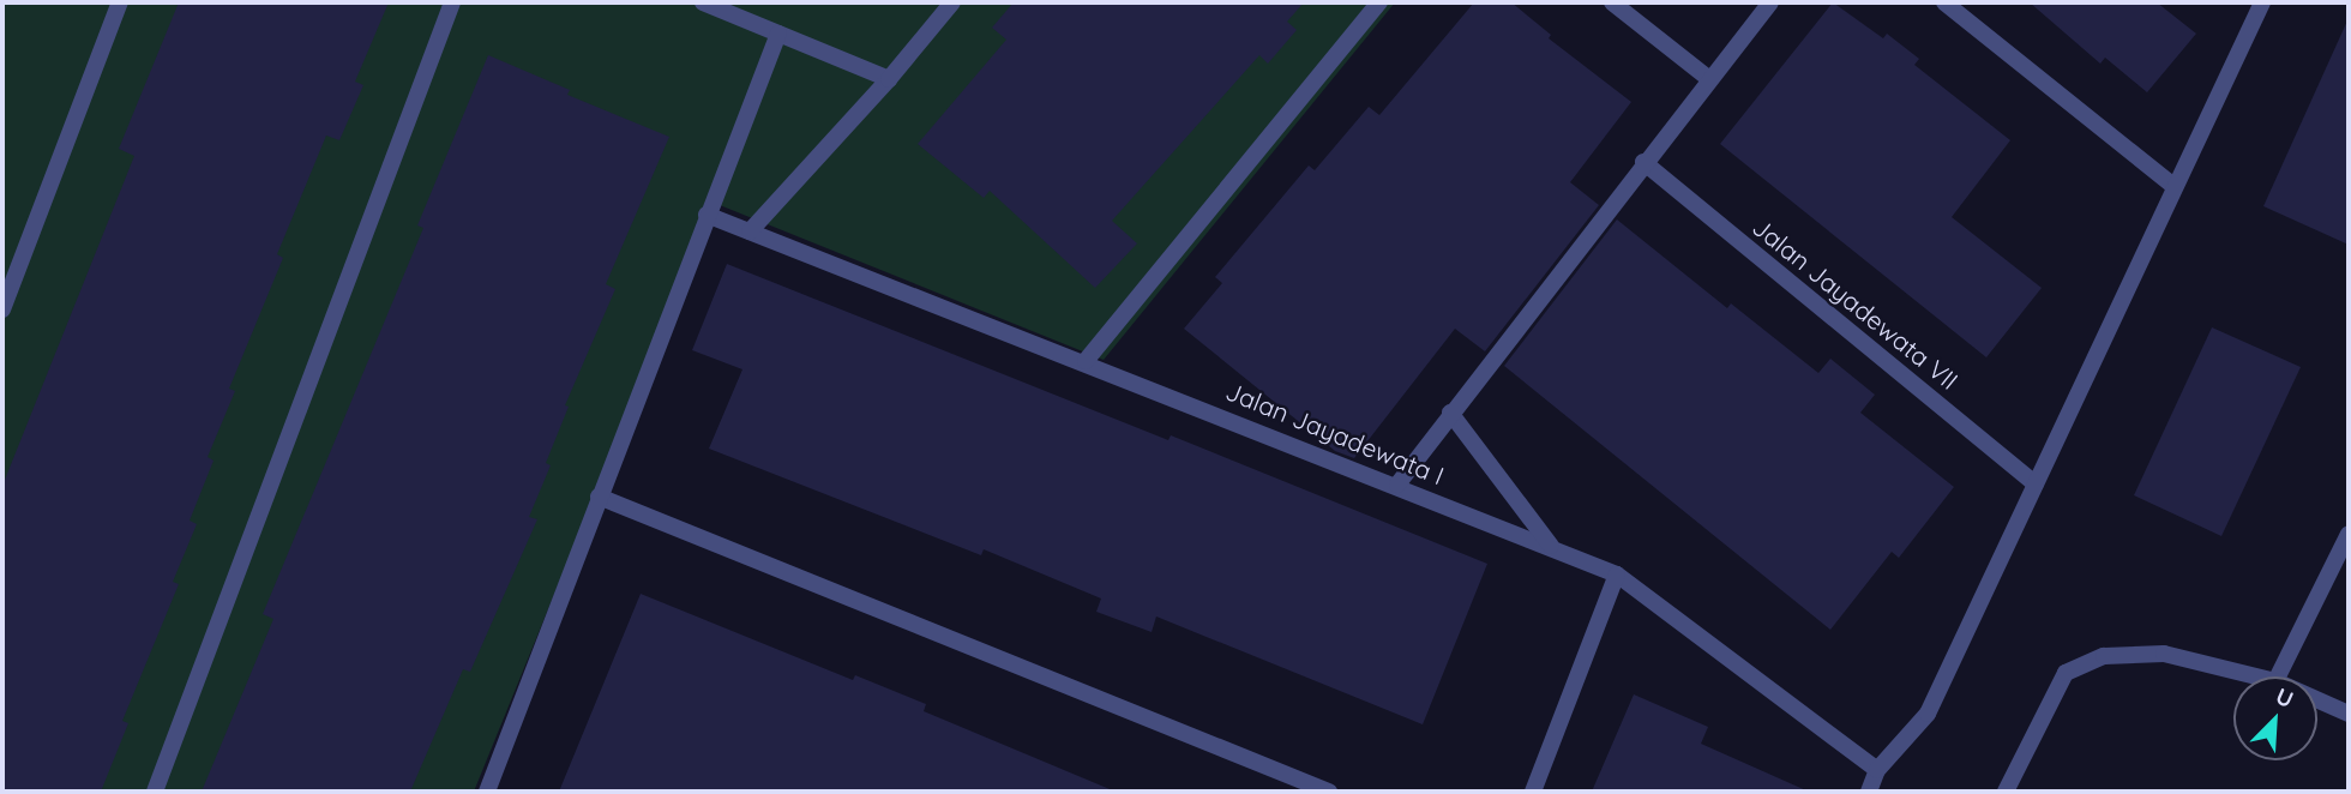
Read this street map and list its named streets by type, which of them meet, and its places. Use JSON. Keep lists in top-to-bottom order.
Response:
{
  "streets": {
    "street": ["Jalan Jayadewata VII", "Jalan Jayadewata I"]
  },
  "north": "top right"
}
